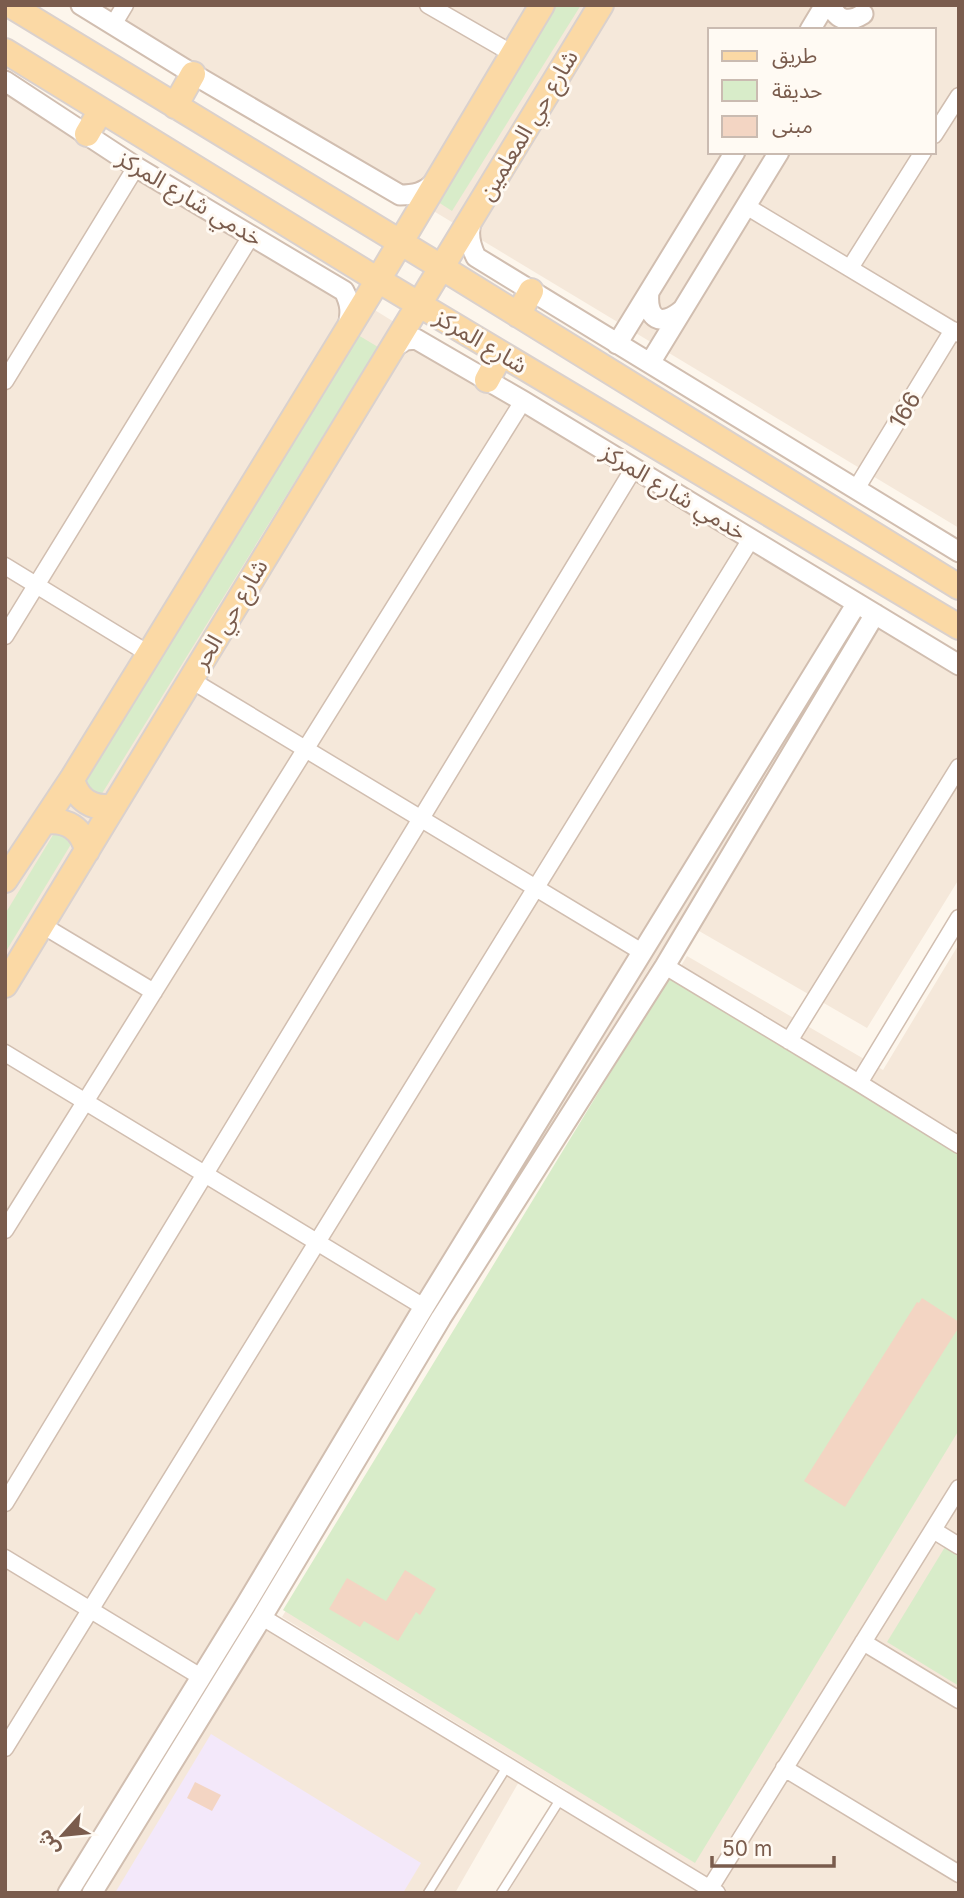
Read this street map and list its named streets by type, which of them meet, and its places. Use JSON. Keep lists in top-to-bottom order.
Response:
{
  "streets": {
    "main road": ["شارع حي المعلمين", "شارع المركز", "شارع حي الحر"],
    "street": ["خدمي شارع المركز", "166"]
  },
  "crossings": [
    ["شارع حي المعلمين", "شارع حي الحر"],
    ["خدمي شارع المركز", "شارع حي الحر"],
    ["شارع المركز", "شارع حي الحر"]
  ],
  "legend": ["طريق", "حديقة", "مبنى"],
  "scale_bar": "50 m",
  "north": "bottom left"
}
